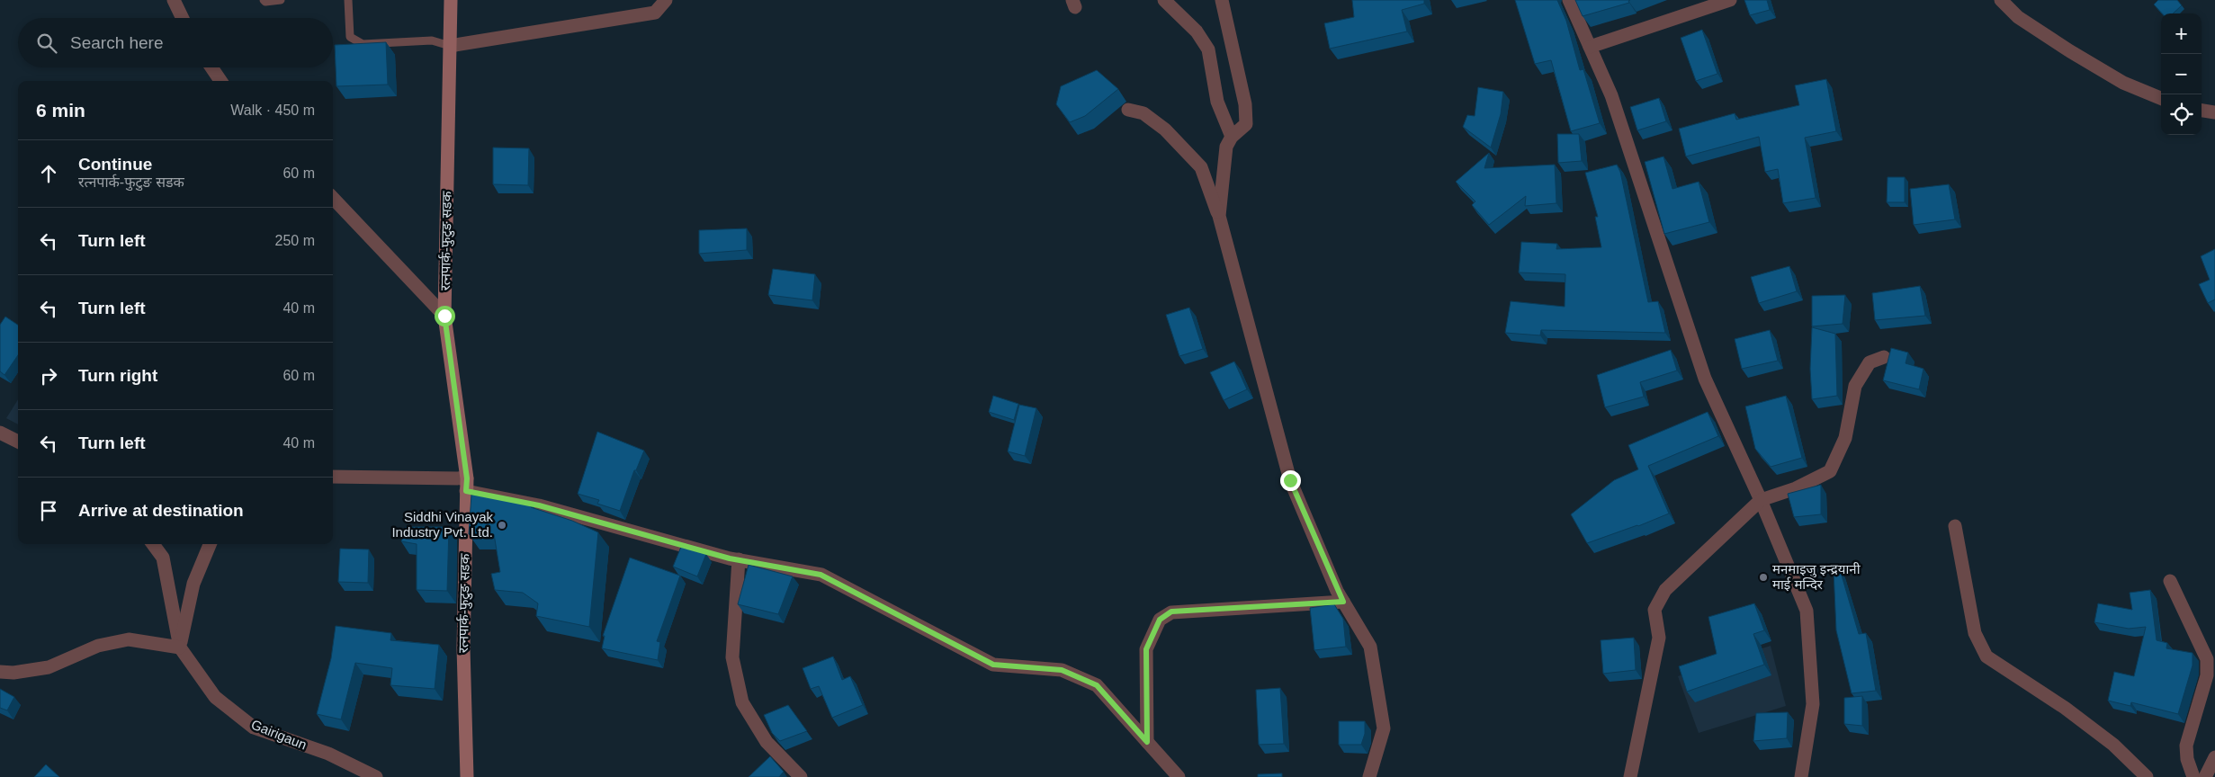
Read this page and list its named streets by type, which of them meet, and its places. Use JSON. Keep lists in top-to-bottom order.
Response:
{
  "streets": {
    "street": ["रत्नपार्क-फुटुङ सडक", "Gairigaun"]
  },
  "places": ["Siddhi Vinayak Industry Pvt. Ltd.", "मनमाइजु इन्द्रयानी माई मन्दिर"],
  "page": {
    "map_buttons": ["+", "−"],
    "search": "Search here",
    "heading": ["6 min", "Walk · 450 m"],
    "list": [
      ["Continue", "रत्नपार्क-फुटुङ सडक", "60 m"],
      ["Turn left", "250 m"],
      ["Turn left", "40 m"],
      ["Turn right", "60 m"],
      ["Turn left", "40 m"],
      "Arrive at destination"
    ]
  }
}
